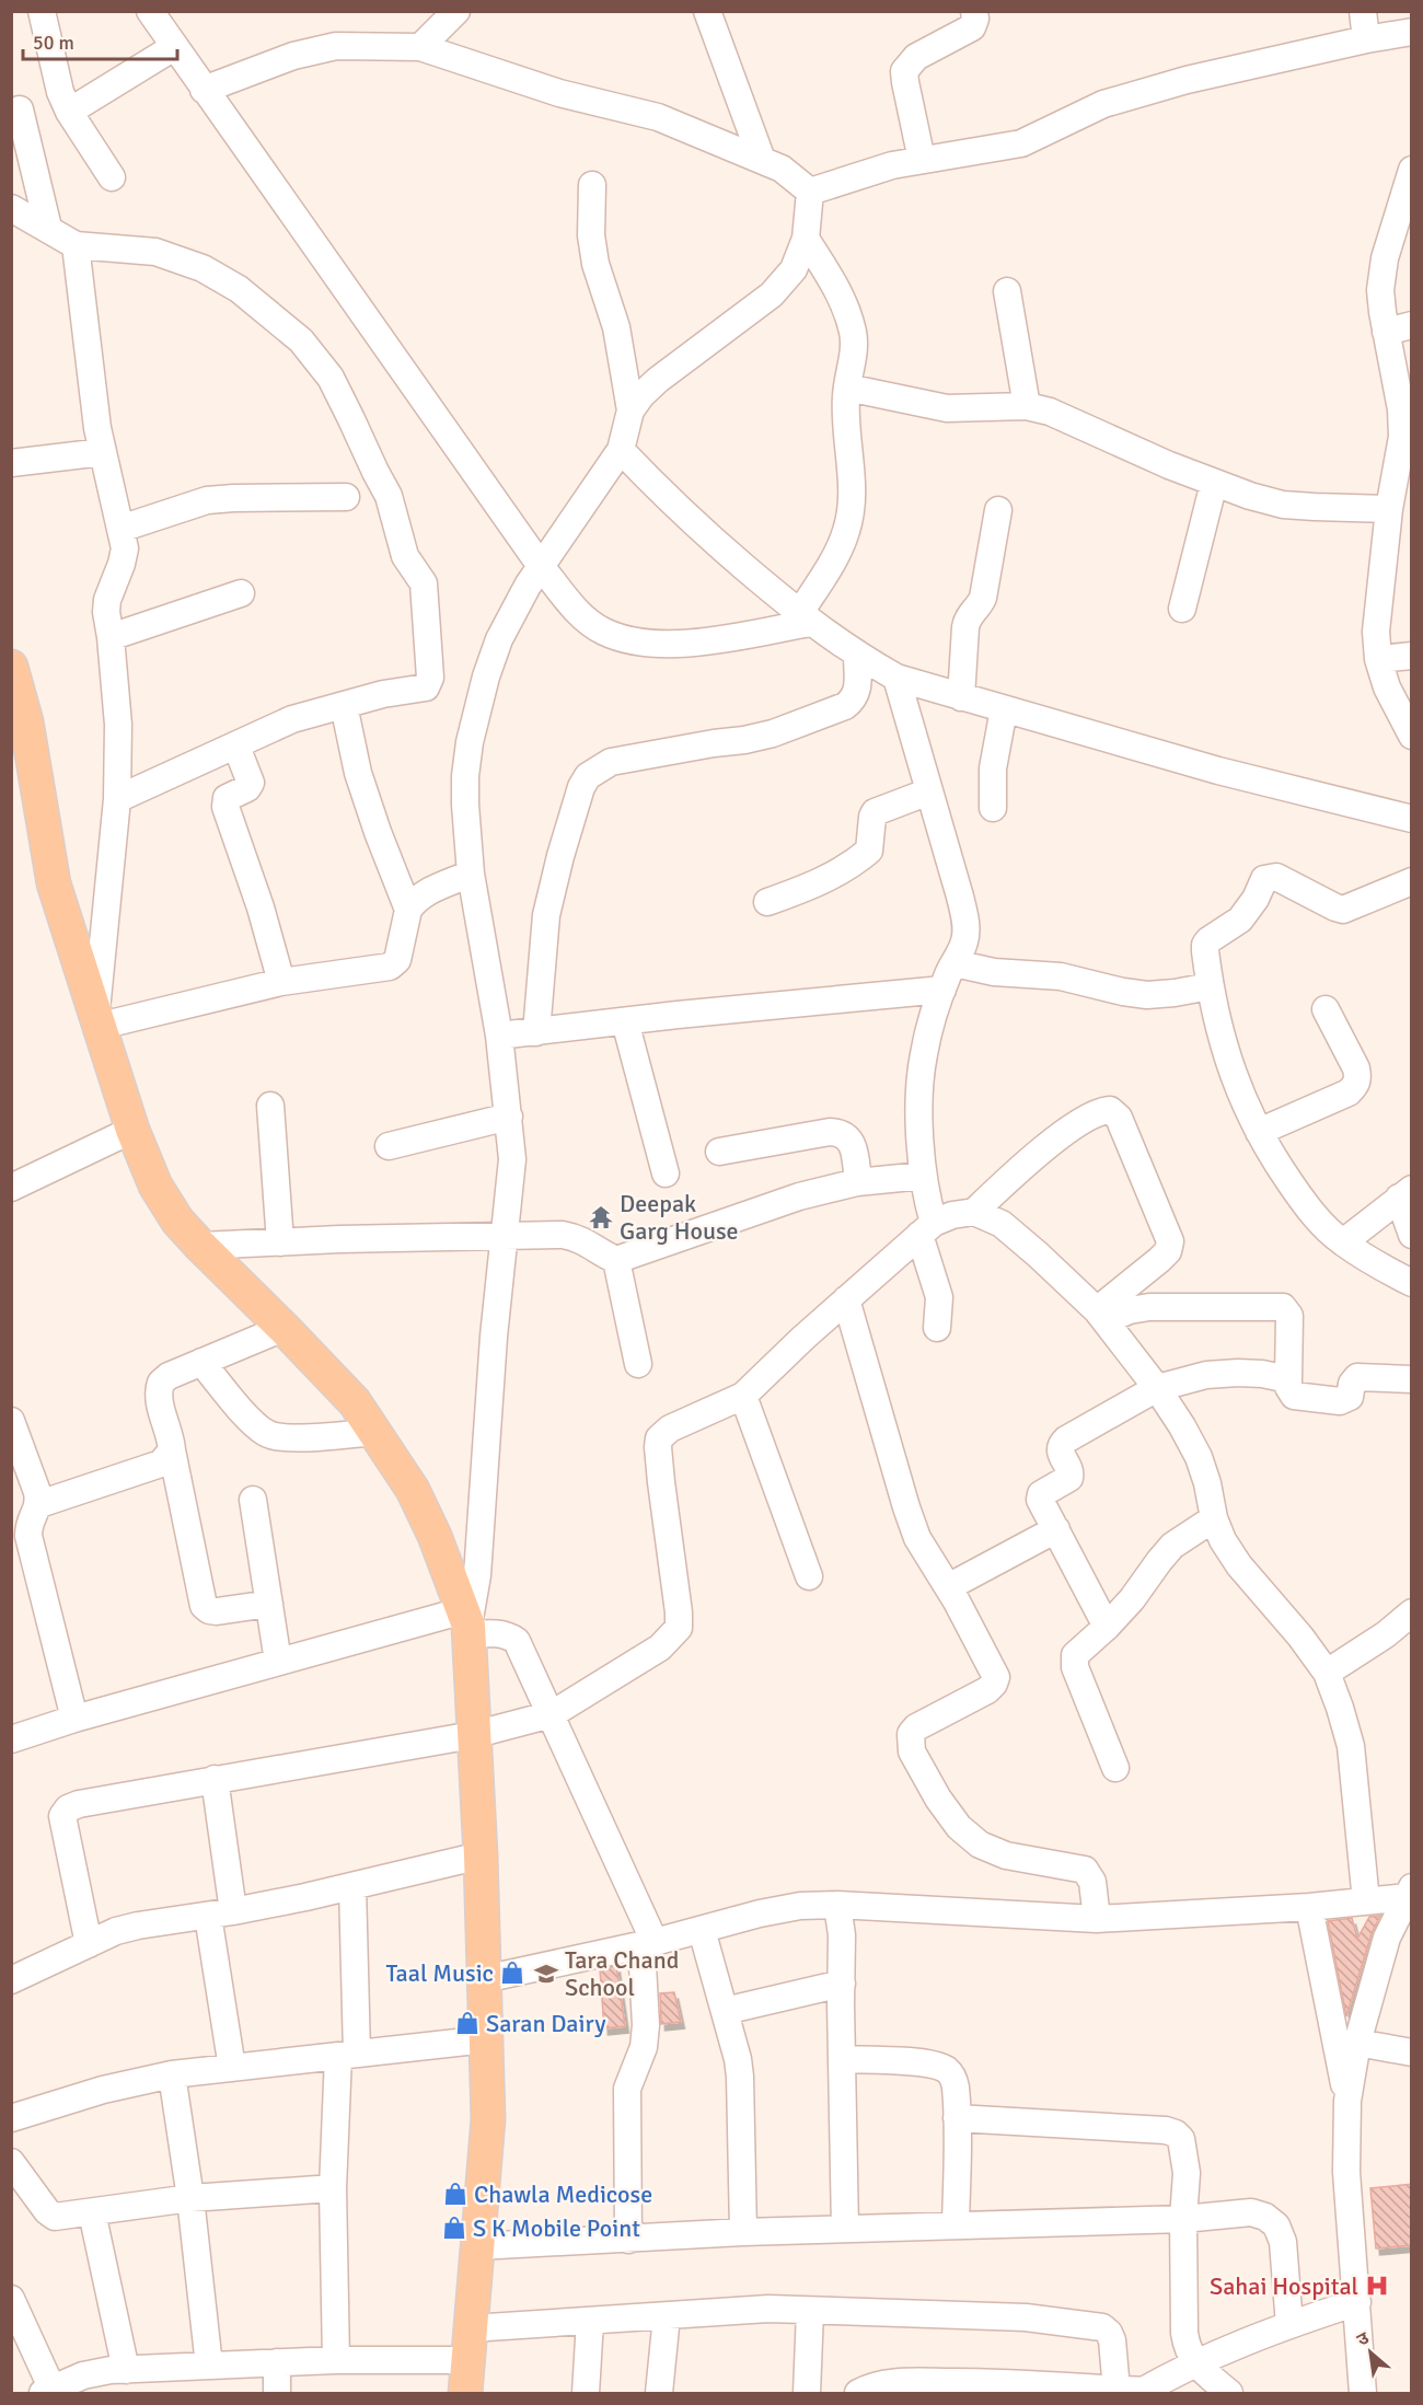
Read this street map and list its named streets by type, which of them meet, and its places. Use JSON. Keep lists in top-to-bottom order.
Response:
{
  "places": {
    "temple": ["Deepak Garg House"],
    "shop": [
      "Taal Music",
      "Saran Dairy",
      "Chawla Medicose",
      "S K Mobile Point"
    ],
    "school or university": ["Tara Chand School"],
    "hospital": ["Sahai Hospital"]
  },
  "scale_bar": "50 m",
  "north": "top left"
}
